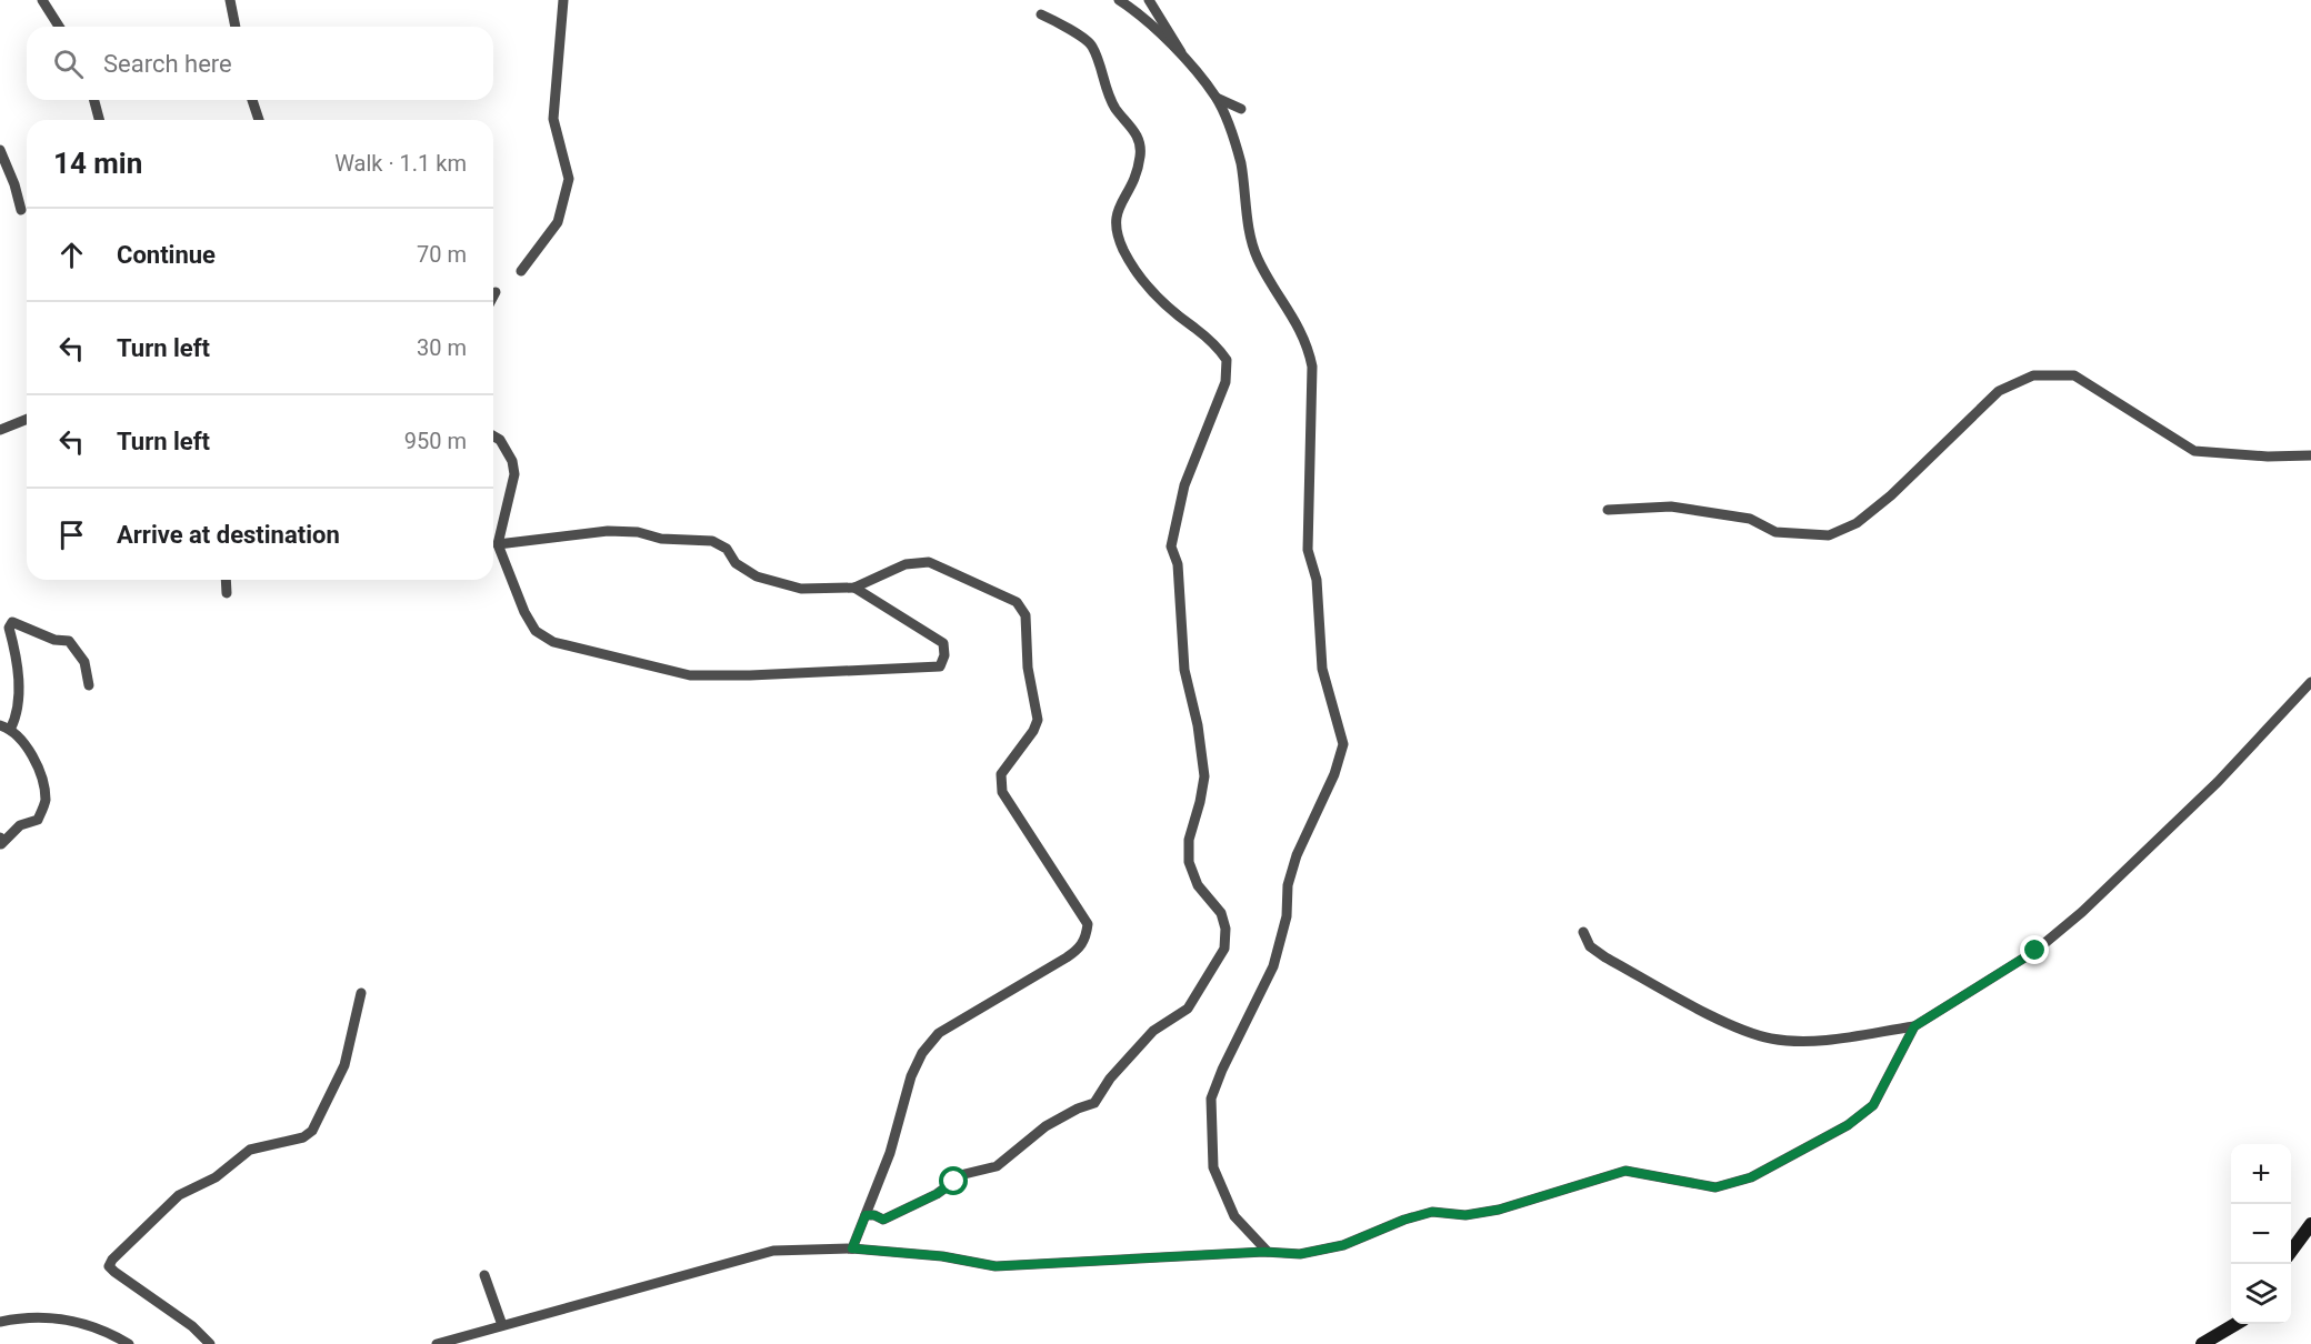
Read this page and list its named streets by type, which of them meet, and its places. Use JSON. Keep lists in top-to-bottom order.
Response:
{
  "page": {
    "search": "Search here",
    "heading": ["14 min", "Walk · 1.1 km"],
    "list": [
      ["Continue", "70 m"],
      ["Turn left", "30 m"],
      ["Turn left", "950 m"],
      "Arrive at destination"
    ],
    "map_buttons": ["+", "−"]
  }
}
